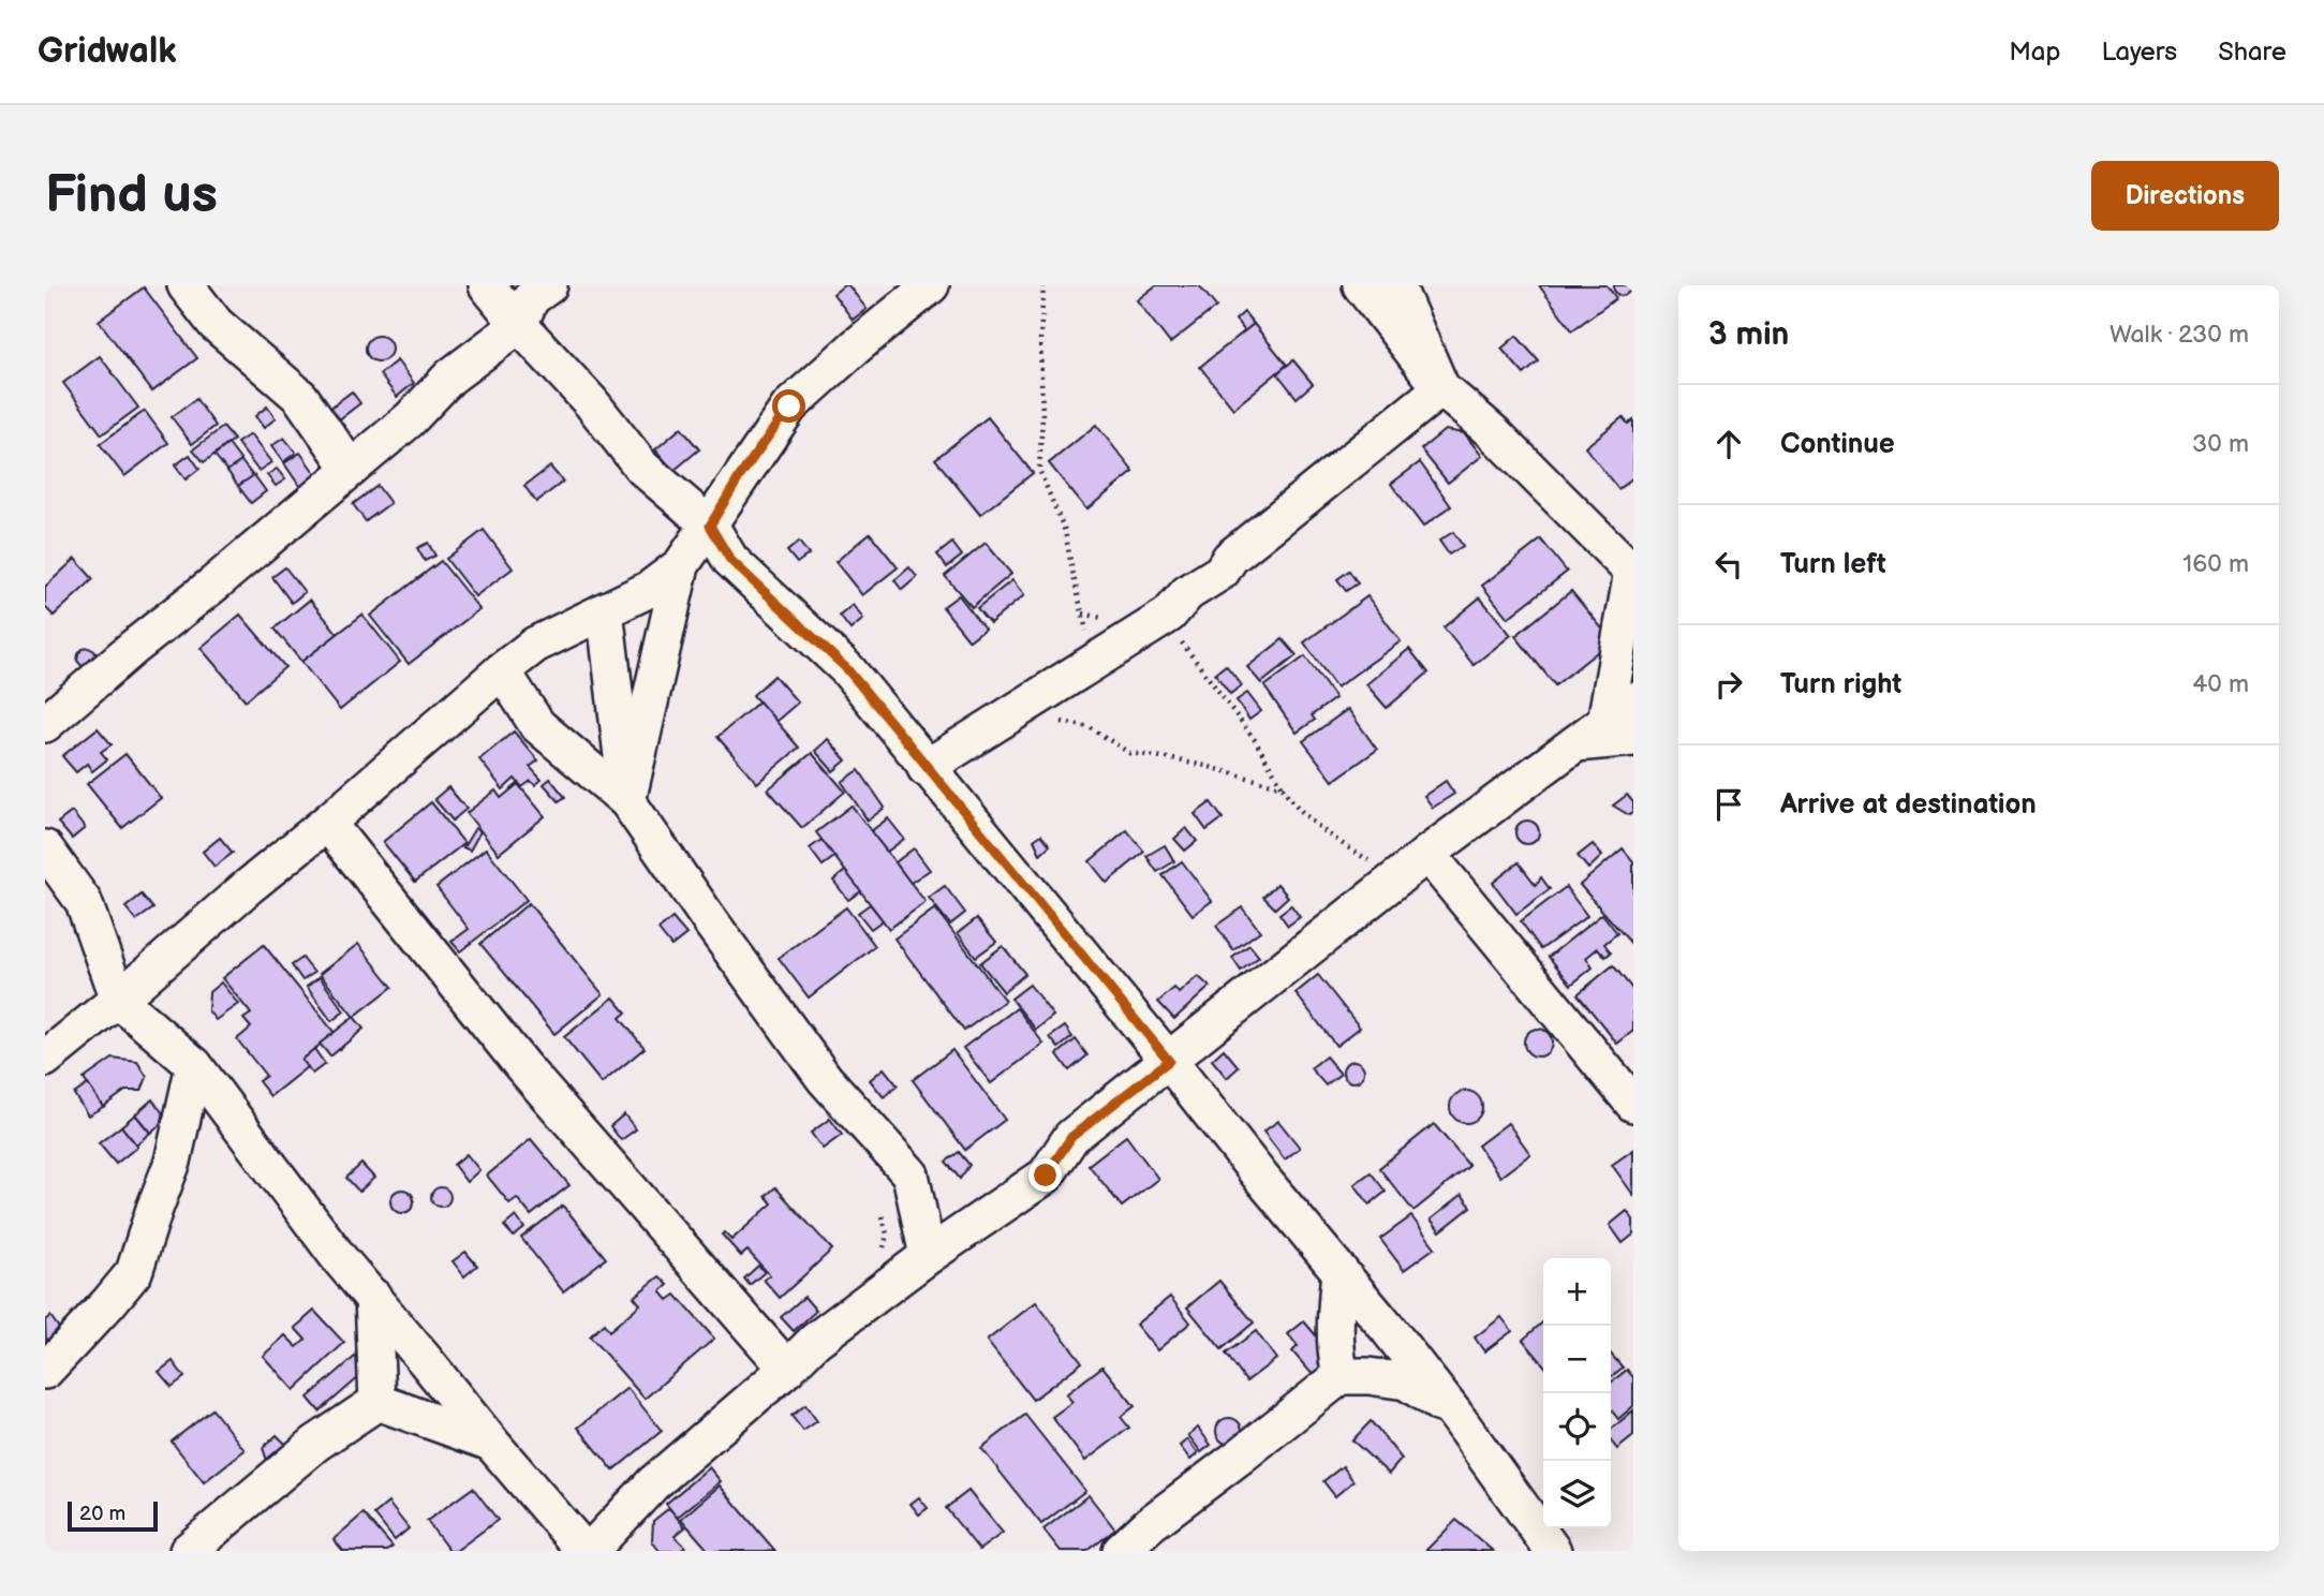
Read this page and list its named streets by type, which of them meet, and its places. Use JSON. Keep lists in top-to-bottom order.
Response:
{
  "scale_bar": "20 m",
  "page": {
    "header": "Gridwalk",
    "nav": ["Map", "Layers", "Share"],
    "buttons": "Directions",
    "title": "Find us",
    "heading": ["3 min", "Walk · 230 m"],
    "list": [
      ["Continue", "30 m"],
      ["Turn left", "160 m"],
      ["Turn right", "40 m"],
      "Arrive at destination"
    ],
    "map_buttons": ["+", "−"],
    "scale": "20 m"
  }
}
